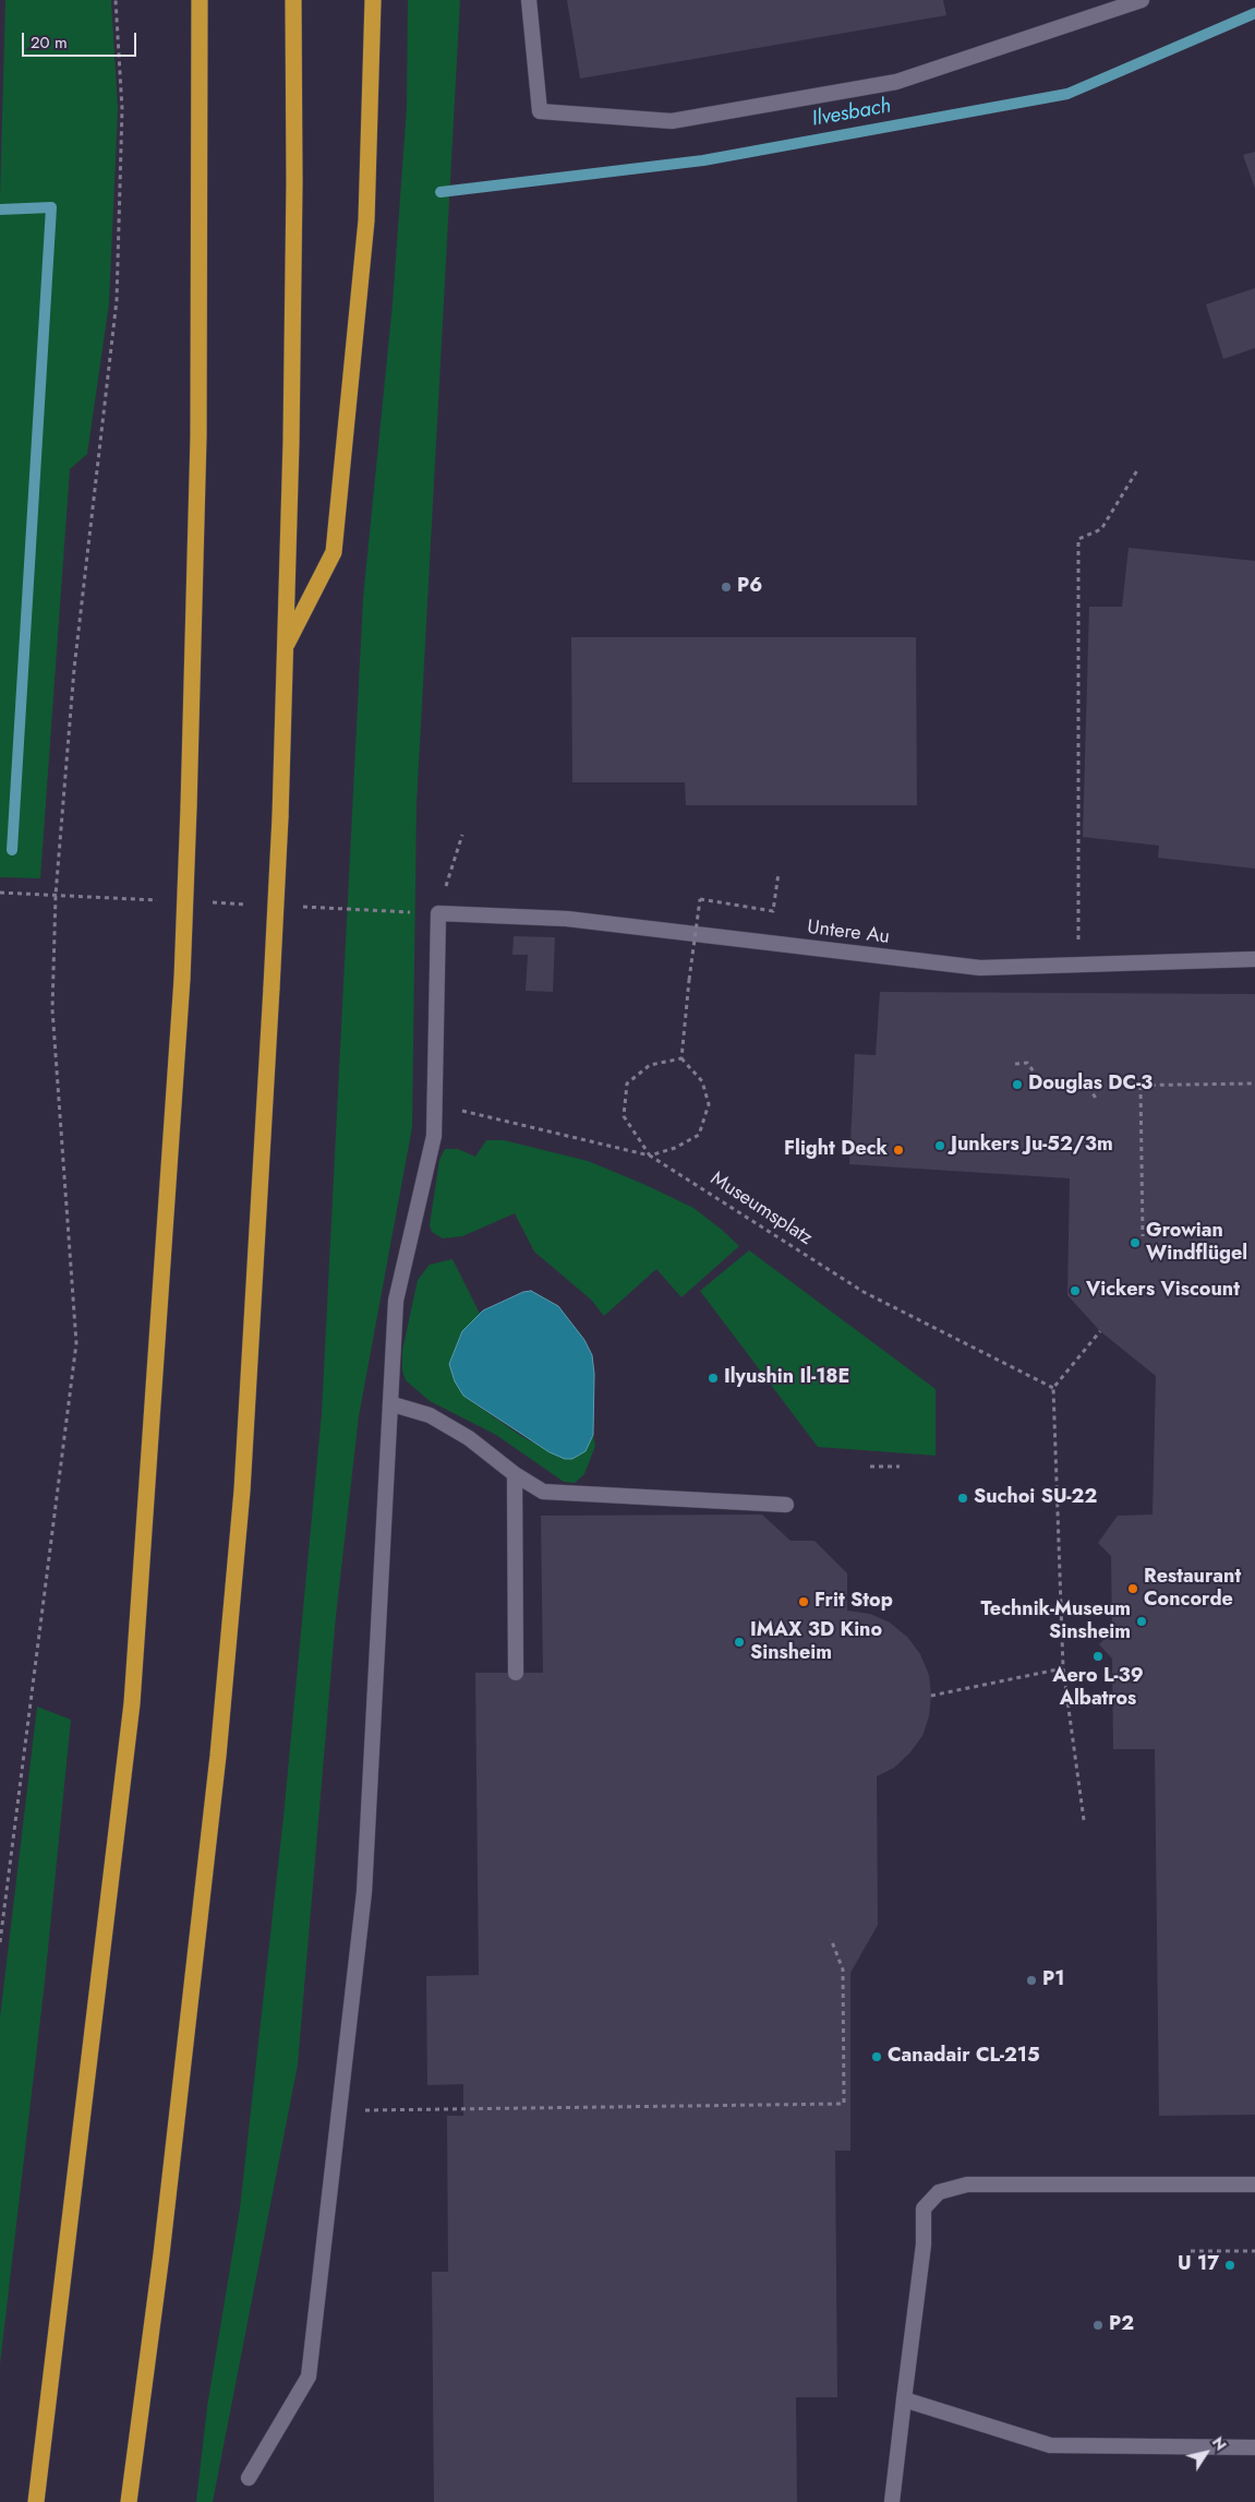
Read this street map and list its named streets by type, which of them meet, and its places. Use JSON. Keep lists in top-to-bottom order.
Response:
{
  "streets": {
    "street": ["Untere Au"],
    "path": ["Museumsplatz"]
  },
  "water": ["Ilvesbach"],
  "places": [
    "P6",
    "Douglas DC-3",
    "Junkers Ju-52/3m",
    "Flight Deck",
    "Growian Windflügel",
    "Vickers Viscount",
    "Ilyushin Il-18E",
    "Suchoi SU-22",
    "Restaurant Concorde",
    "Frit Stop",
    "Technik-Museum Sinsheim",
    "IMAX 3D Kino Sinsheim",
    "Aero L-39 Albatros",
    "P1",
    "Canadair CL-215",
    "U 17",
    "P2"
  ],
  "scale_bar": "20 m",
  "north": "top right"
}
